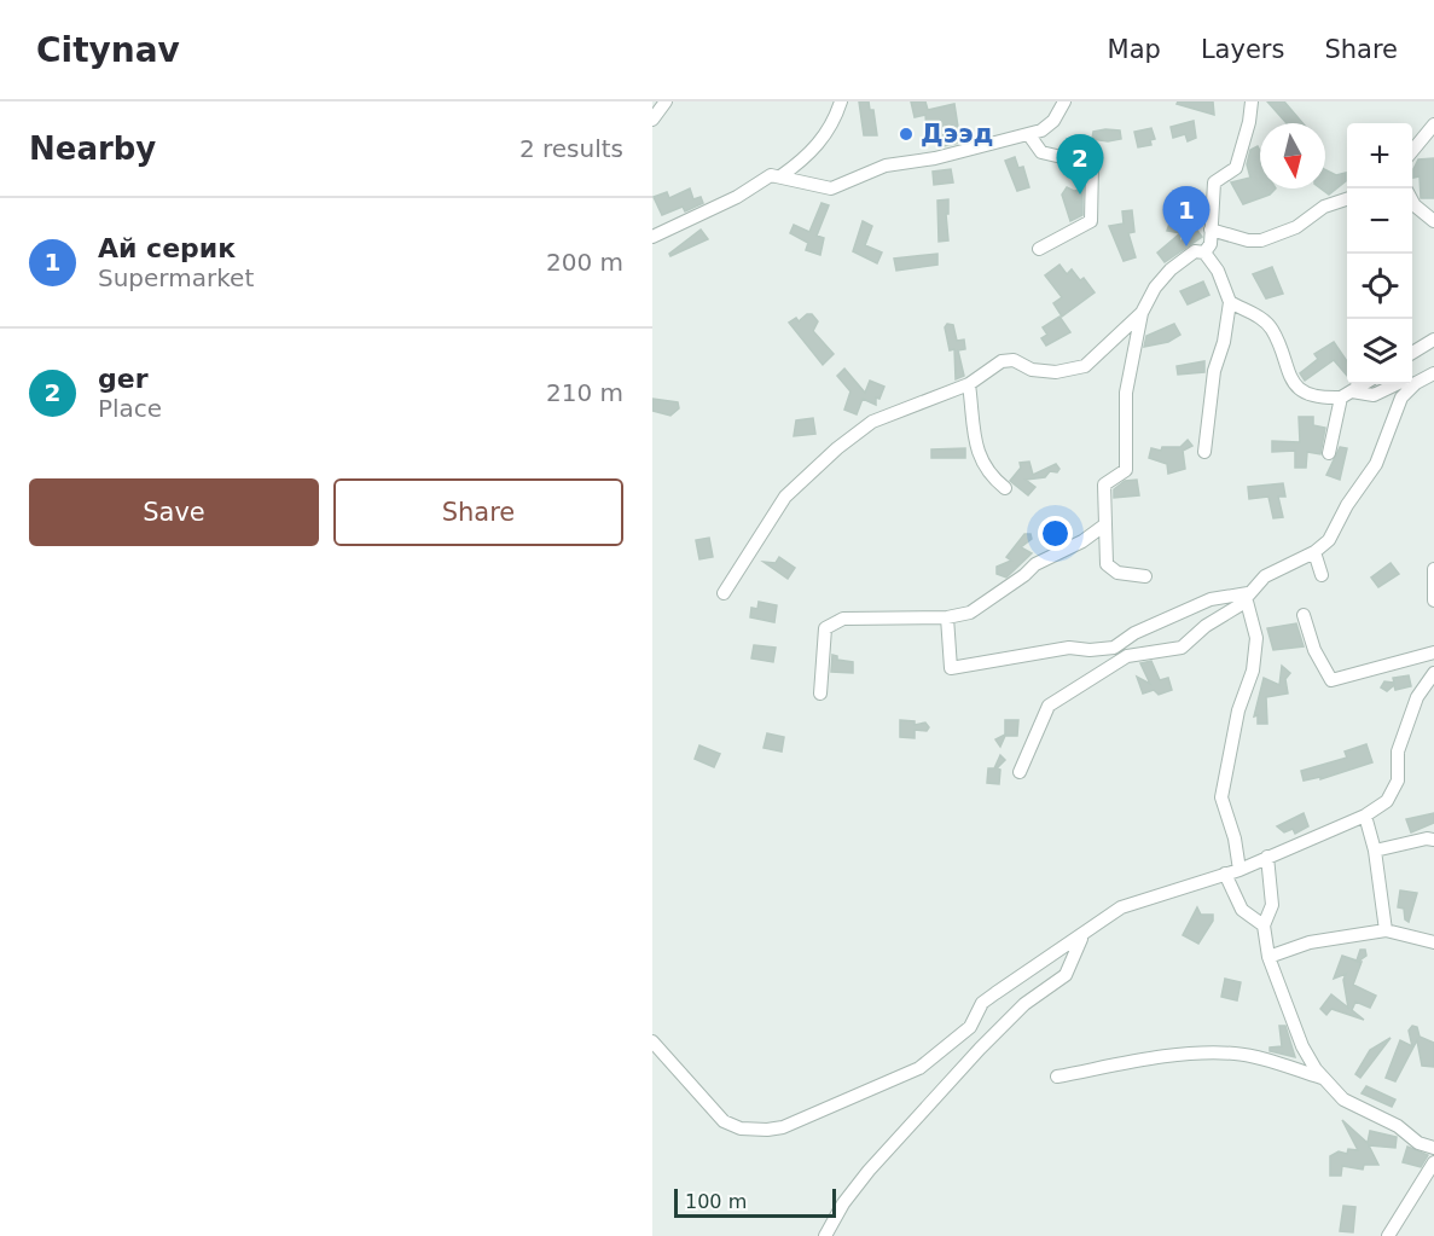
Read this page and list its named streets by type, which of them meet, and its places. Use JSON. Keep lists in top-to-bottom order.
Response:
{
  "places": ["Дээд"],
  "scale_bar": "100 m",
  "north": "bottom",
  "page": {
    "header": "Citynav",
    "nav": ["Map", "Layers", "Share"],
    "heading": ["Nearby", "2 results"],
    "map_buttons": ["+", "−"],
    "pins": ["2", "1"],
    "list": [
      {
        "mark": "1",
        "name": "Ай серик",
        "note": "Supermarket",
        "value": "200 m"
      },
      {
        "mark": "2",
        "name": "ger",
        "note": "Place",
        "value": "210 m"
      }
    ],
    "buttons": ["Save", "Share"],
    "scale": "100 m"
  }
}
